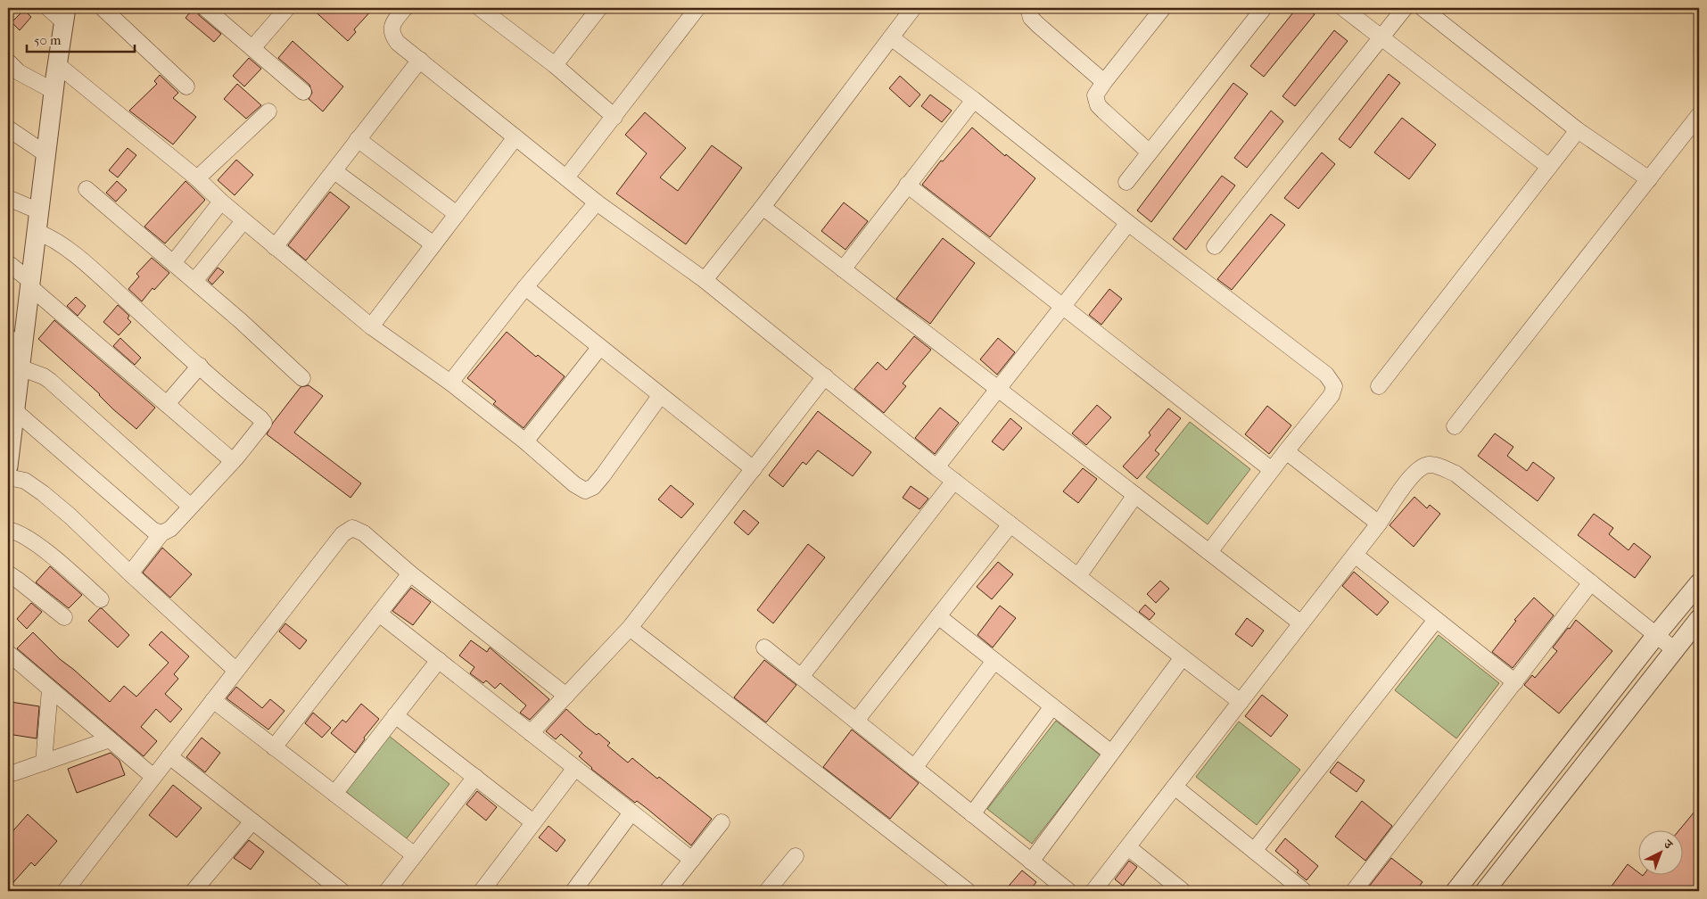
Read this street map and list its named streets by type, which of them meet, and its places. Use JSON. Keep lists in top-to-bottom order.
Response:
{
  "scale_bar": "50 m",
  "north": "top right"
}
